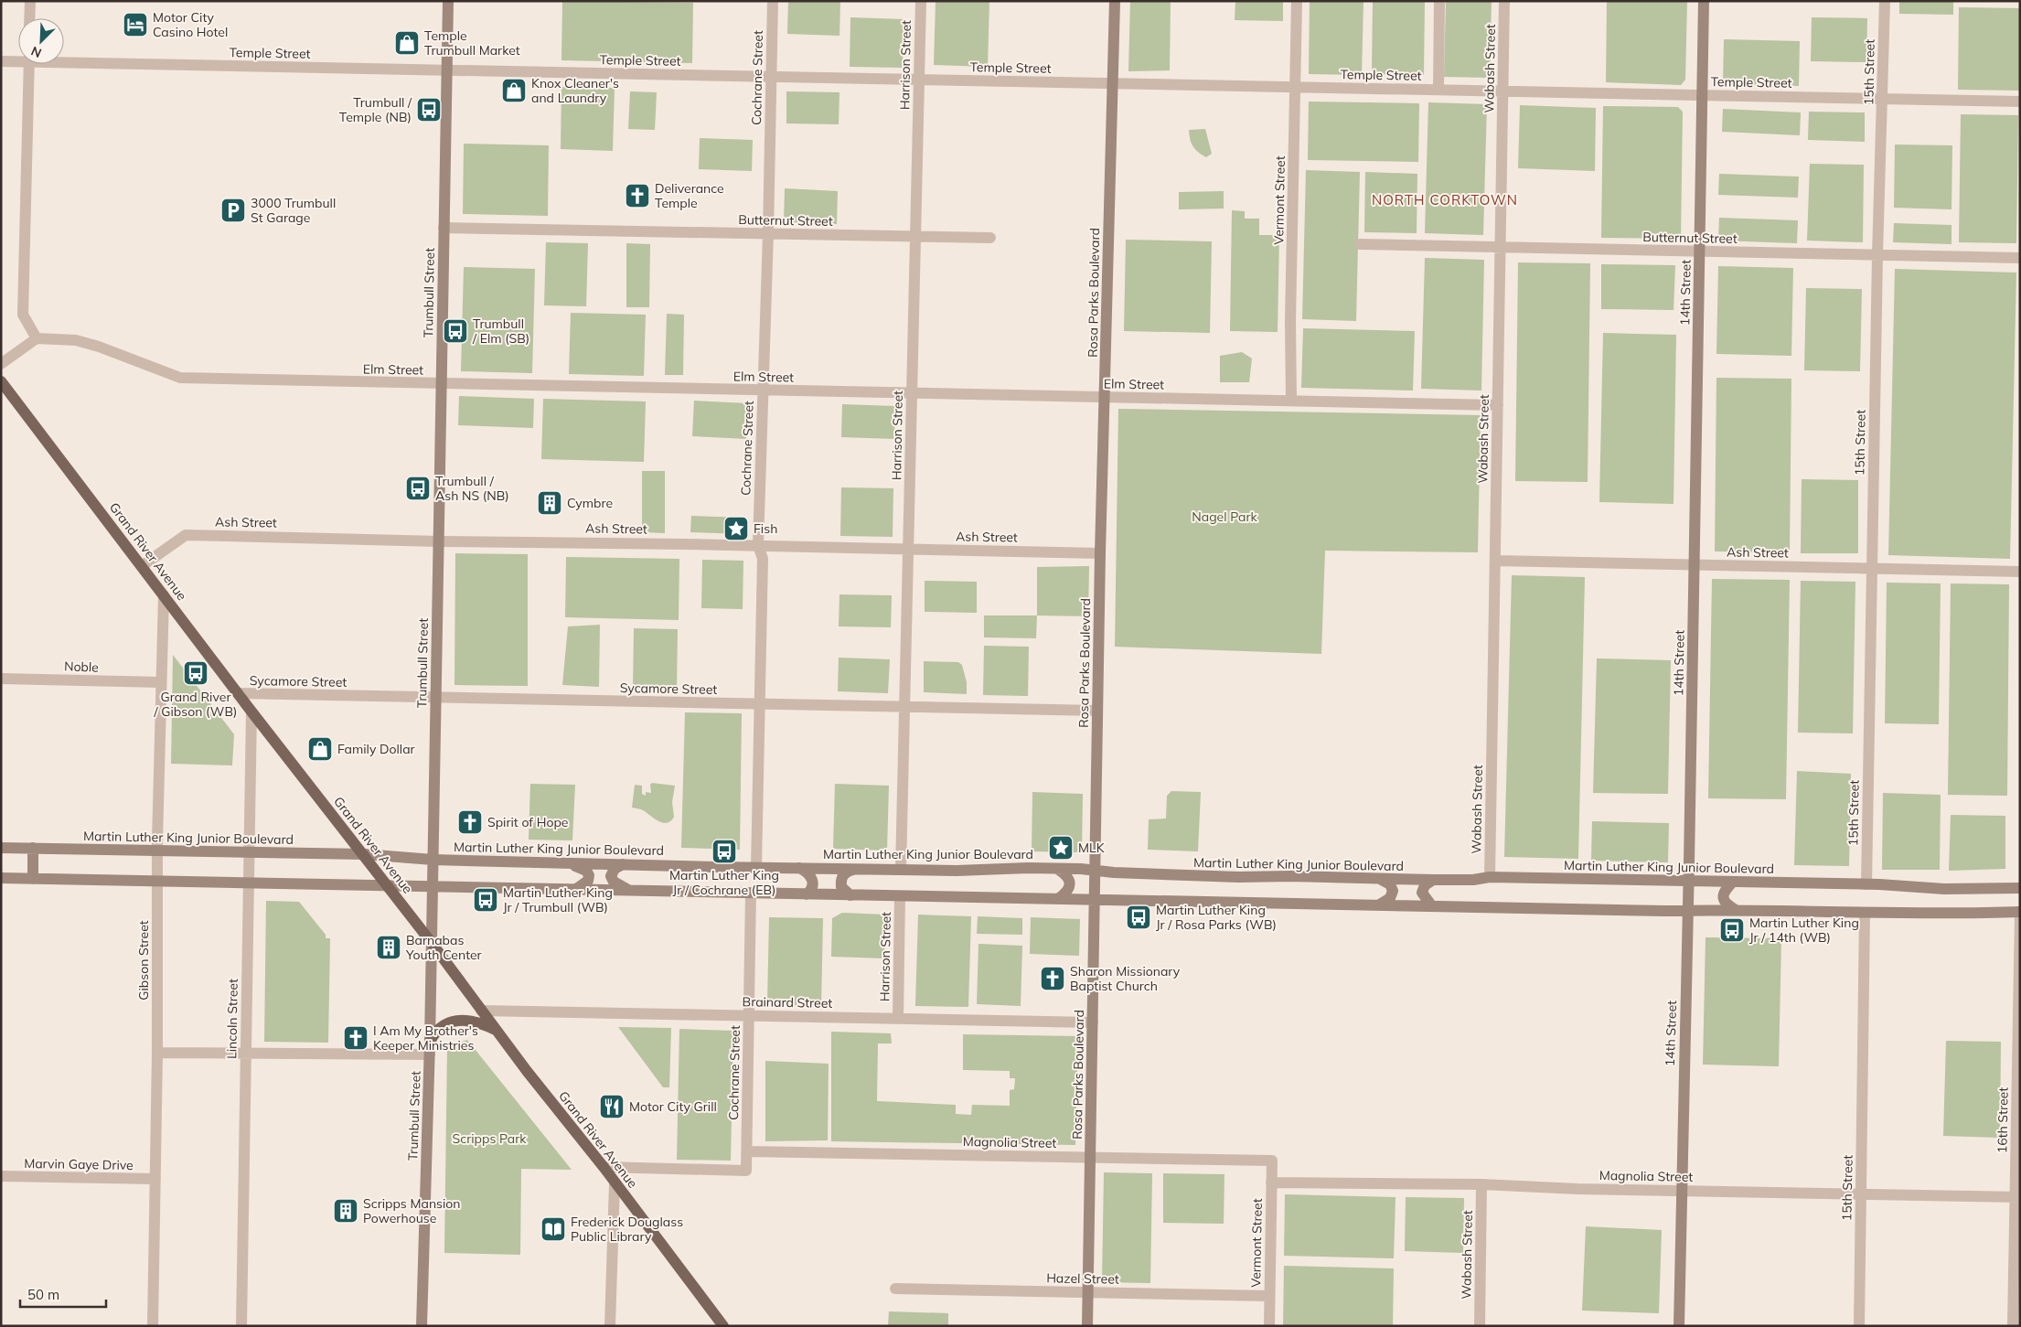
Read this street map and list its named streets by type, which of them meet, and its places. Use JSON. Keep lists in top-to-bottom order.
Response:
{
  "streets": {
    "main road": [
      "Trumbull Street",
      "Rosa Parks Boulevard",
      "14th Street",
      "Grand River Avenue",
      "Martin Luther King Junior Boulevard"
    ],
    "street": [
      "Temple Street",
      "Harrison Street",
      "Wabash Street",
      "15th Street",
      "Cochrane Street",
      "Vermont Street",
      "Butternut Street",
      "Elm Street",
      "Ash Street",
      "Noble",
      "Sycamore Street",
      "Gibson Street",
      "Brainard Street",
      "Lincoln Street",
      "16th Street",
      "Magnolia Street",
      "Marvin Gaye Drive",
      "Hazel Street"
    ]
  },
  "crossings": [
    ["Temple Street", "Harrison Street"],
    ["Temple Street", "Wabash Street"],
    ["Temple Street", "15th Street"],
    ["Temple Street", "Cochrane Street"],
    ["Temple Street", "Vermont Street"],
    ["Temple Street", "Trumbull Street"],
    ["Temple Street", "Rosa Parks Boulevard"],
    ["Temple Street", "14th Street"],
    ["Harrison Street", "Butternut Street"],
    ["Harrison Street", "Elm Street"],
    ["Harrison Street", "Ash Street"],
    ["Harrison Street", "Sycamore Street"],
    ["Harrison Street", "Martin Luther King Junior Boulevard"],
    ["Harrison Street", "Brainard Street"],
    ["Wabash Street", "Butternut Street"],
    ["Wabash Street", "Elm Street"],
    ["Wabash Street", "Ash Street"],
    ["Wabash Street", "Martin Luther King Junior Boulevard"],
    ["Wabash Street", "Magnolia Street"],
    ["15th Street", "Butternut Street"],
    ["15th Street", "Ash Street"],
    ["15th Street", "Martin Luther King Junior Boulevard"],
    ["15th Street", "Magnolia Street"],
    ["Cochrane Street", "Butternut Street"],
    ["Cochrane Street", "Elm Street"],
    ["Cochrane Street", "Ash Street"],
    ["Cochrane Street", "Grand River Avenue"],
    ["Cochrane Street", "Sycamore Street"],
    ["Cochrane Street", "Martin Luther King Junior Boulevard"],
    ["Cochrane Street", "Brainard Street"],
    ["Cochrane Street", "Magnolia Street"],
    ["Vermont Street", "Elm Street"],
    ["Vermont Street", "Magnolia Street"],
    ["Vermont Street", "Hazel Street"],
    ["Butternut Street", "Trumbull Street"],
    ["Butternut Street", "14th Street"],
    ["Trumbull Street", "Elm Street"],
    ["Trumbull Street", "Ash Street"],
    ["Trumbull Street", "Grand River Avenue"],
    ["Trumbull Street", "Sycamore Street"],
    ["Trumbull Street", "Martin Luther King Junior Boulevard"],
    ["Rosa Parks Boulevard", "Elm Street"],
    ["Rosa Parks Boulevard", "Ash Street"],
    ["Rosa Parks Boulevard", "Sycamore Street"],
    ["Rosa Parks Boulevard", "Martin Luther King Junior Boulevard"],
    ["Rosa Parks Boulevard", "Brainard Street"],
    ["Rosa Parks Boulevard", "Magnolia Street"],
    ["Rosa Parks Boulevard", "Hazel Street"],
    ["14th Street", "Ash Street"],
    ["14th Street", "Martin Luther King Junior Boulevard"],
    ["14th Street", "Magnolia Street"],
    ["Ash Street", "Grand River Avenue"],
    ["Grand River Avenue", "Sycamore Street"],
    ["Grand River Avenue", "Martin Luther King Junior Boulevard"],
    ["Grand River Avenue", "Gibson Street"],
    ["Grand River Avenue", "Brainard Street"],
    ["Grand River Avenue", "Lincoln Street"],
    ["Noble", "Gibson Street"],
    ["Martin Luther King Junior Boulevard", "Gibson Street"],
    ["Martin Luther King Junior Boulevard", "Lincoln Street"],
    ["Gibson Street", "Marvin Gaye Drive"],
    ["16th Street", "Magnolia Street"]
  ],
  "districts": ["NORTH CORKTOWN"],
  "parks": ["Nagel Park", "Scripps Park"],
  "places": {
    "hotel": ["Motor City Casino Hotel"],
    "shop": ["Temple Trumbull Market", "Knox Cleaner's and Laundry", "Family Dollar"],
    "bus stop": [
      "Trumbull / Temple (NB)",
      "Trumbull / Elm (SB)",
      "Trumbull / Ash NS (NB)",
      "Grand River / Gibson (WB)",
      "Martin Luther King Jr / Cochrane (EB)",
      "Martin Luther King Jr / Trumbull (WB)",
      "Martin Luther King Jr / Rosa Parks (WB)",
      "Martin Luther King Jr / 14th (WB)"
    ],
    "church": [
      "Deliverance Temple",
      "Spirit of Hope",
      "Sharon Missionary Baptist Church",
      "I Am My Brother's Keeper Ministries"
    ],
    "parking": ["3000 Trumbull St Garage"],
    "building": ["Cymbre", "Barnabas Youth Center", "Scripps Mansion Powerhouse"],
    "place": ["Fish", "MLK"],
    "restaurant": ["Motor City Grill"],
    "library": ["Frederick Douglass Public Library"]
  },
  "scale_bar": "50 m",
  "north": "bottom left"
}
